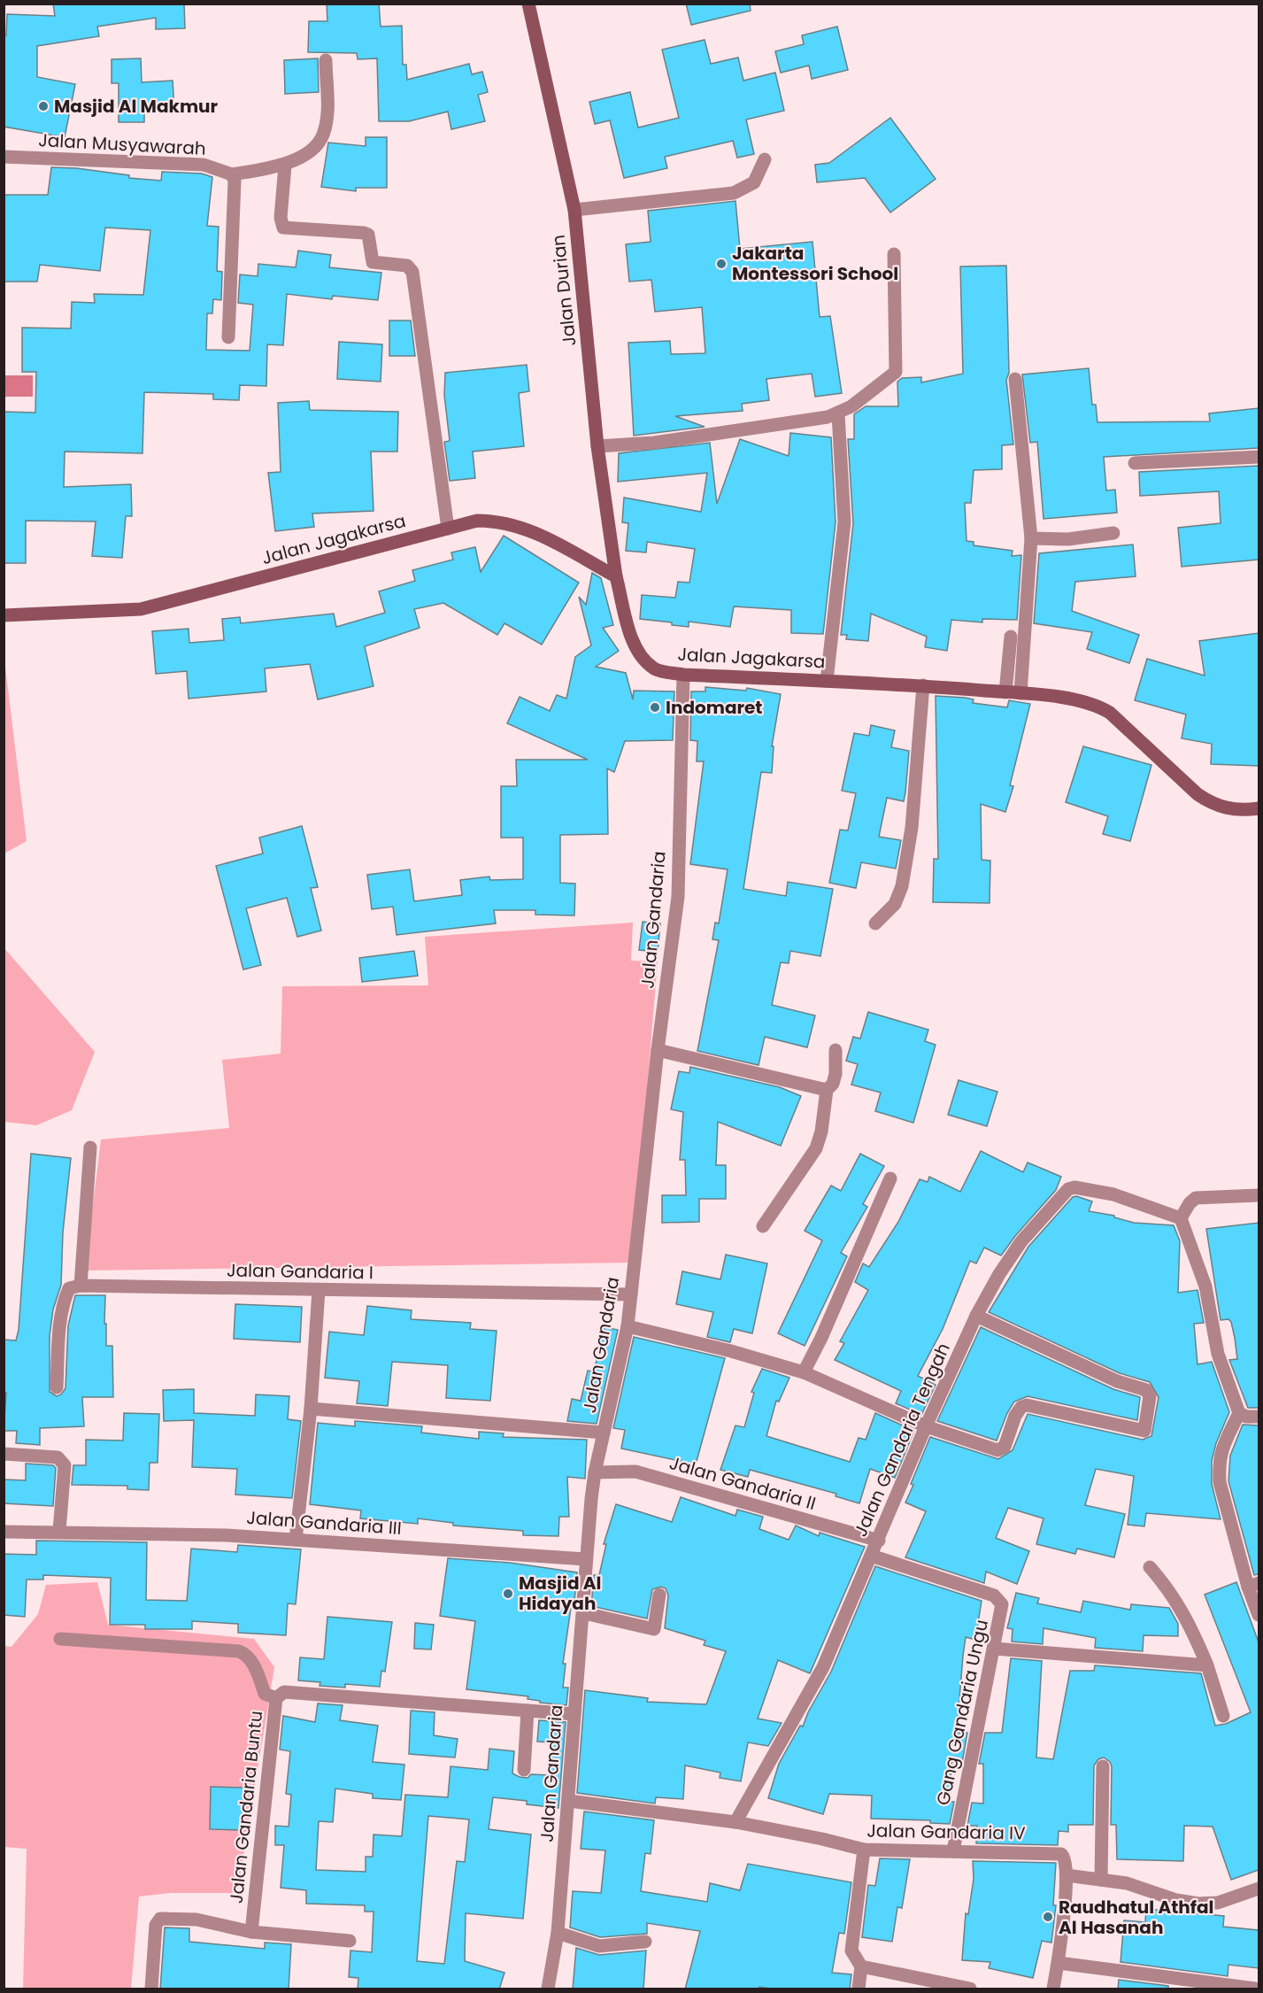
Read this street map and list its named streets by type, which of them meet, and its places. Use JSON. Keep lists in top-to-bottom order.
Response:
{
  "streets": {
    "main road": ["Jalan Durian", "Jalan Jagakarsa"],
    "street": [
      "Jalan Musyawarah",
      "Jalan Gandaria",
      "Jalan Gandaria I",
      "Jalan Gandaria Tengah",
      "Jalan Gandaria II",
      "Jalan Gandaria III",
      "Gang Gandaria Ungu",
      "Jalan Gandaria Buntu",
      "Jalan Gandaria IV"
    ]
  },
  "crossings": [
    ["Jalan Durian", "Jalan Jagakarsa"],
    ["Jalan Jagakarsa", "Jalan Gandaria"],
    ["Jalan Gandaria", "Jalan Gandaria I"],
    ["Jalan Gandaria", "Jalan Gandaria II"],
    ["Jalan Gandaria", "Jalan Gandaria III"],
    ["Jalan Gandaria", "Jalan Gandaria Buntu"],
    ["Jalan Gandaria", "Jalan Gandaria IV"],
    ["Jalan Gandaria Tengah", "Jalan Gandaria II"],
    ["Jalan Gandaria Tengah", "Gang Gandaria Ungu"],
    ["Jalan Gandaria Tengah", "Jalan Gandaria IV"],
    ["Gang Gandaria Ungu", "Jalan Gandaria IV"]
  ],
  "places": [
    "Masjid Al Makmur",
    "Jakarta Montessori School",
    "Indomaret",
    "Masjid Al Hidayah",
    "Raudhatul Athfal Al Hasanah"
  ]
}
